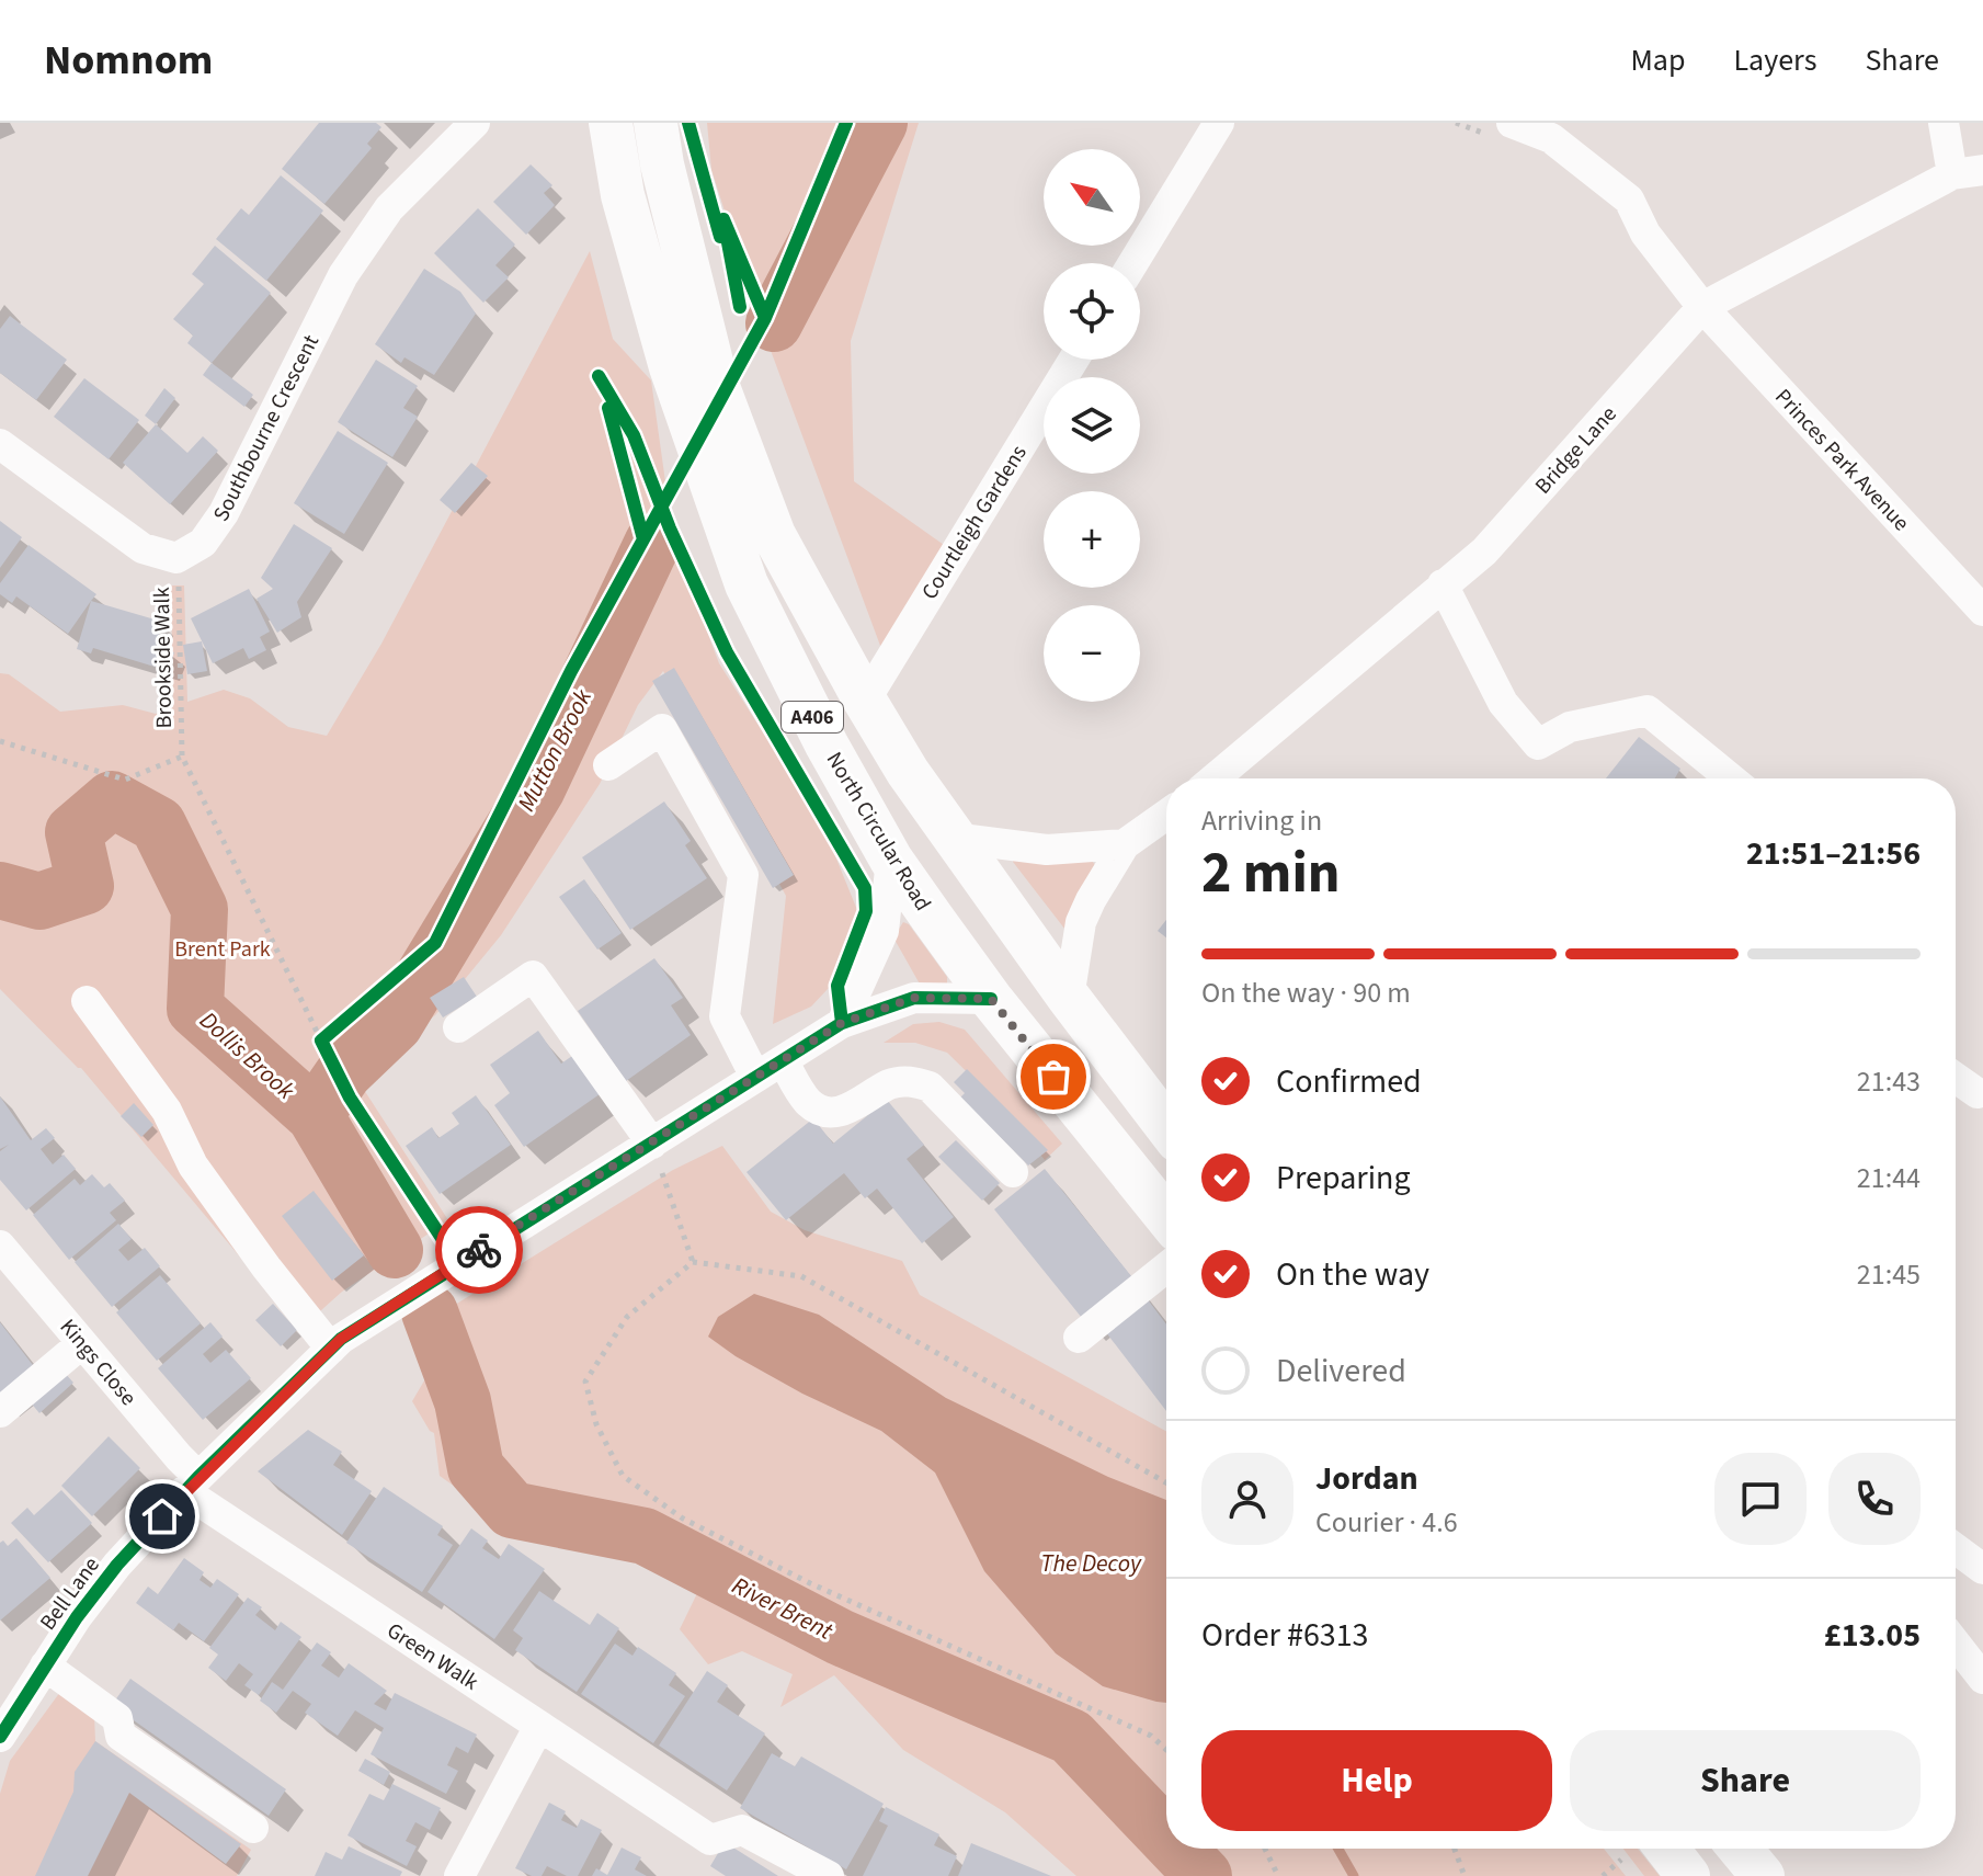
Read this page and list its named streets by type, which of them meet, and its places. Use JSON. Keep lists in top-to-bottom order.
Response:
{
  "streets": {
    "highway": ["A406", "North Circular Road"],
    "street": [
      "Southbourne Crescent",
      "Bridge Lane",
      "Princes Park Avenue",
      "Courtleigh Gardens",
      "Kings Close",
      "Bell Lane",
      "Green Walk"
    ],
    "path": ["Brookside Walk"]
  },
  "crossings": [
    ["Southbourne Crescent", "Brookside Walk"],
    ["Bridge Lane", "Princes Park Avenue"],
    ["Courtleigh Gardens", "A406"],
    ["Kings Close", "Bell Lane"],
    ["Kings Close", "Green Walk"],
    ["Bell Lane", "Green Walk"]
  ],
  "water": [
    "Mutton Brook",
    "Dollis Brook",
    "The Decoy",
    "River Brent"
  ],
  "parks": ["Brent Park"],
  "north": "top left",
  "page": {
    "header": "Nomnom",
    "nav": ["Map", "Layers", "Share"],
    "map_buttons": ["+", "−"],
    "heading": ["2 min", "Arriving in", "21:51–21:56"],
    "panel": [
      "Jordan",
      "Courier · 4.6",
      "Order #6313",
      "£13.05"
    ],
    "bar": "On the way · 90 m",
    "list": [
      ["Confirmed", "21:43"],
      ["Preparing", "21:44"],
      ["On the way", "21:45"],
      "Delivered"
    ],
    "buttons": ["Help", "Share"]
  }
}
